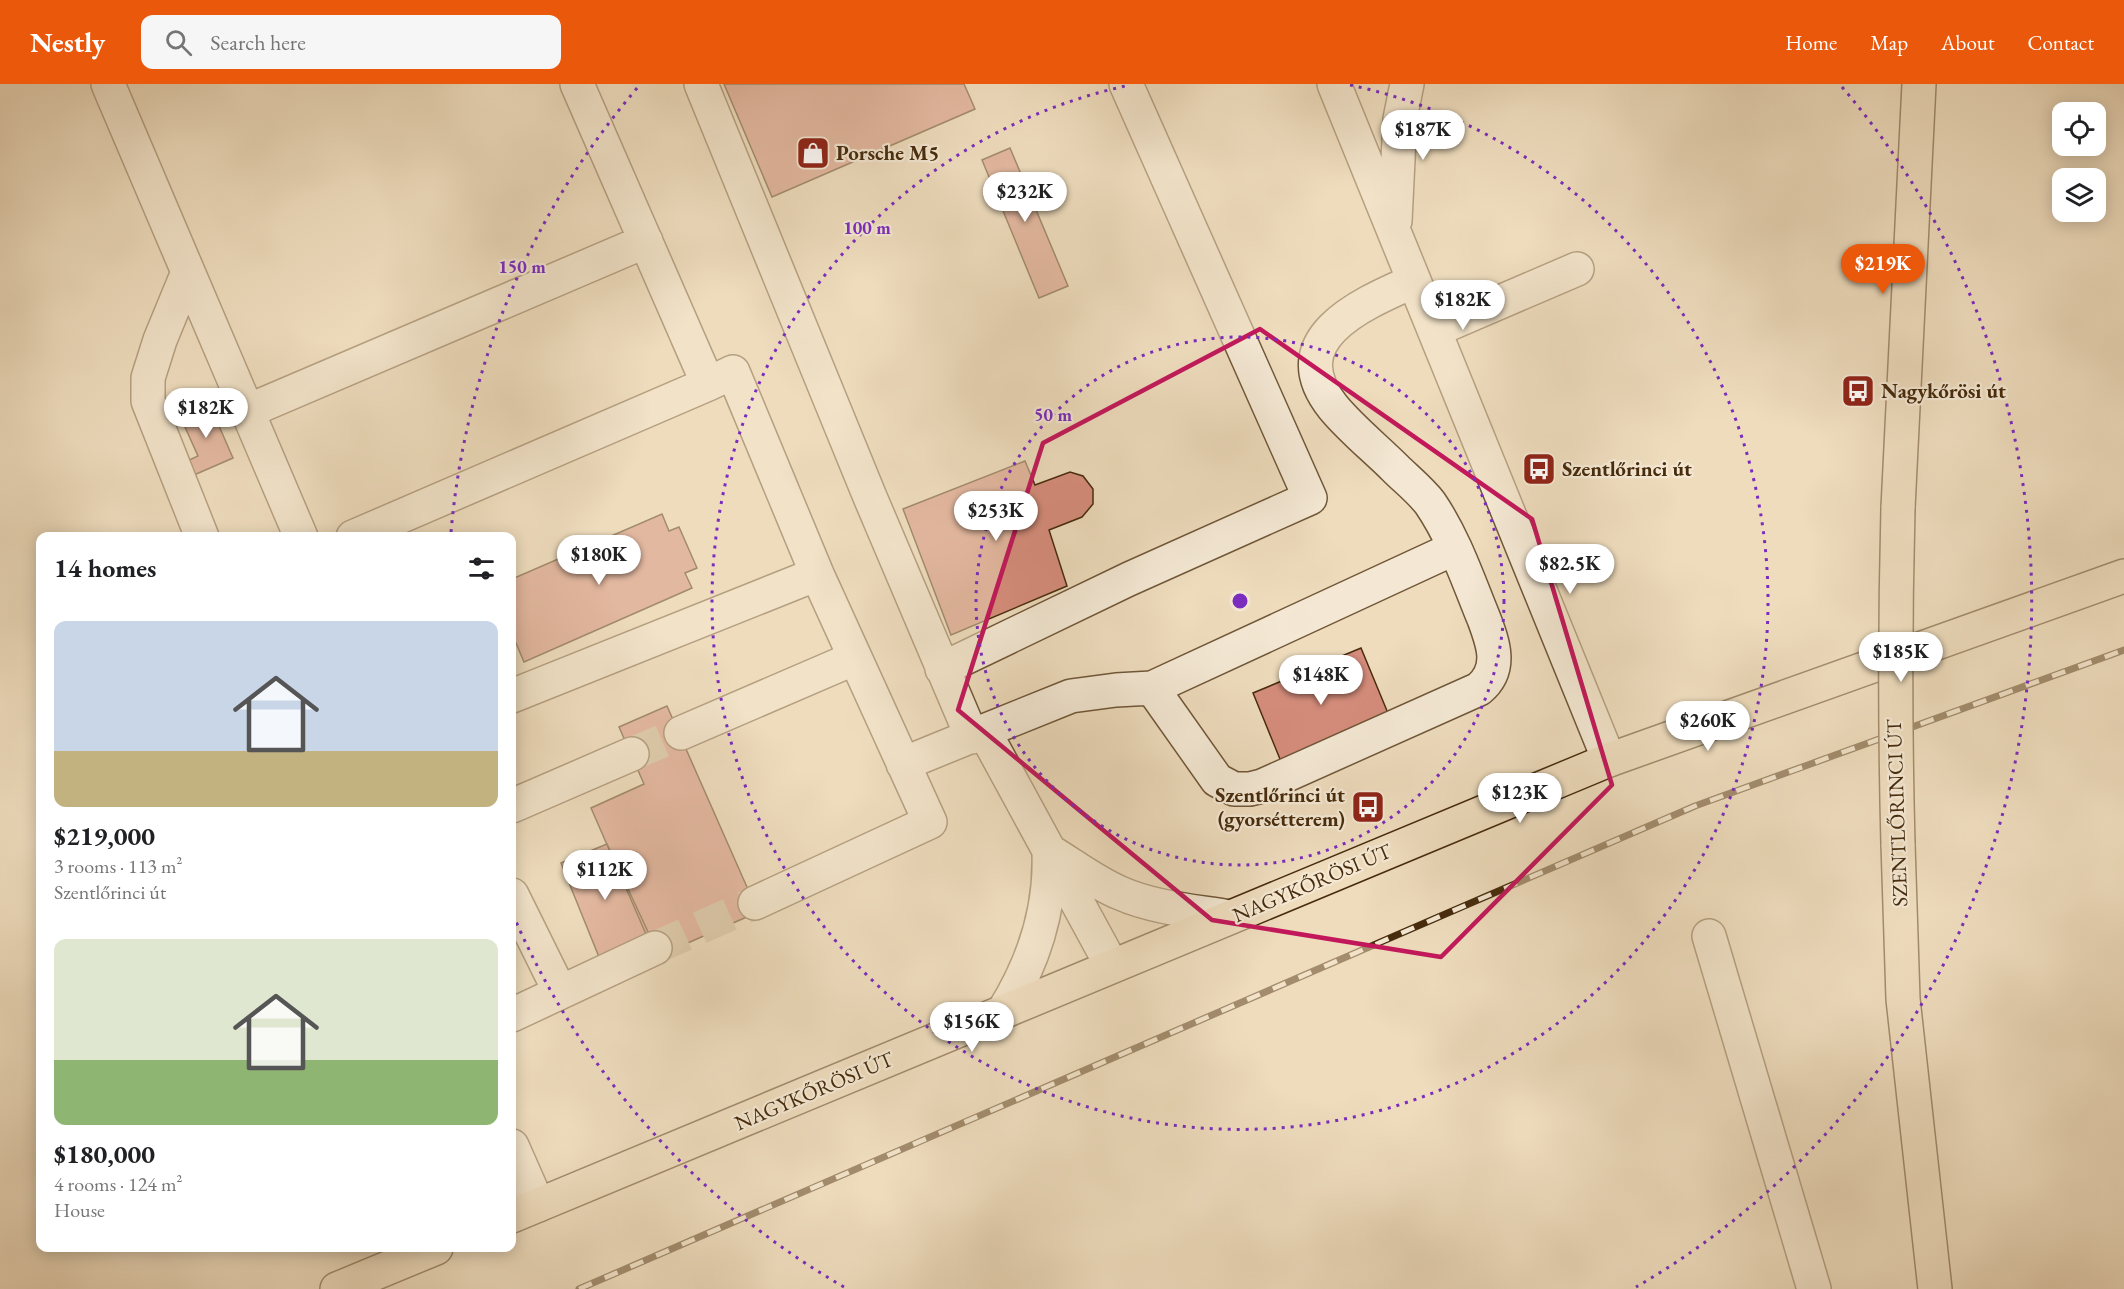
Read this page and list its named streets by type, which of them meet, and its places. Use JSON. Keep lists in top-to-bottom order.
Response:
{
  "streets": {
    "main road": ["SZENTLŐRINCI ÚT", "NAGYKŐRÖSI ÚT"]
  },
  "places": {
    "shop": ["Porsche M5"],
    "bus stop": ["Nagykőrösi út", "Szentlőrinci út", "Szentlőrinci út (gyorsétterem)"]
  },
  "page": {
    "header": "Nestly",
    "search": "Search here",
    "nav": [
      "Home",
      "Map",
      "About",
      "Contact"
    ],
    "price": [
      "$187K",
      "$232K",
      "$219K",
      "$182K",
      "$182K",
      "$253K",
      "$180K",
      "$82.5K",
      "$185K",
      "$148K",
      "$260K",
      "$123K",
      "$112K",
      "$156K"
    ],
    "heading": "14 homes",
    "list": [
      {
        "name": "$219,000",
        "note": "3 rooms · 113 m² · Szentlőrinci út"
      },
      {
        "name": "$180,000",
        "note": "4 rooms · 124 m² · House"
      }
    ]
  },
  "rings": ["100 m", "150 m", "50 m"]
}
